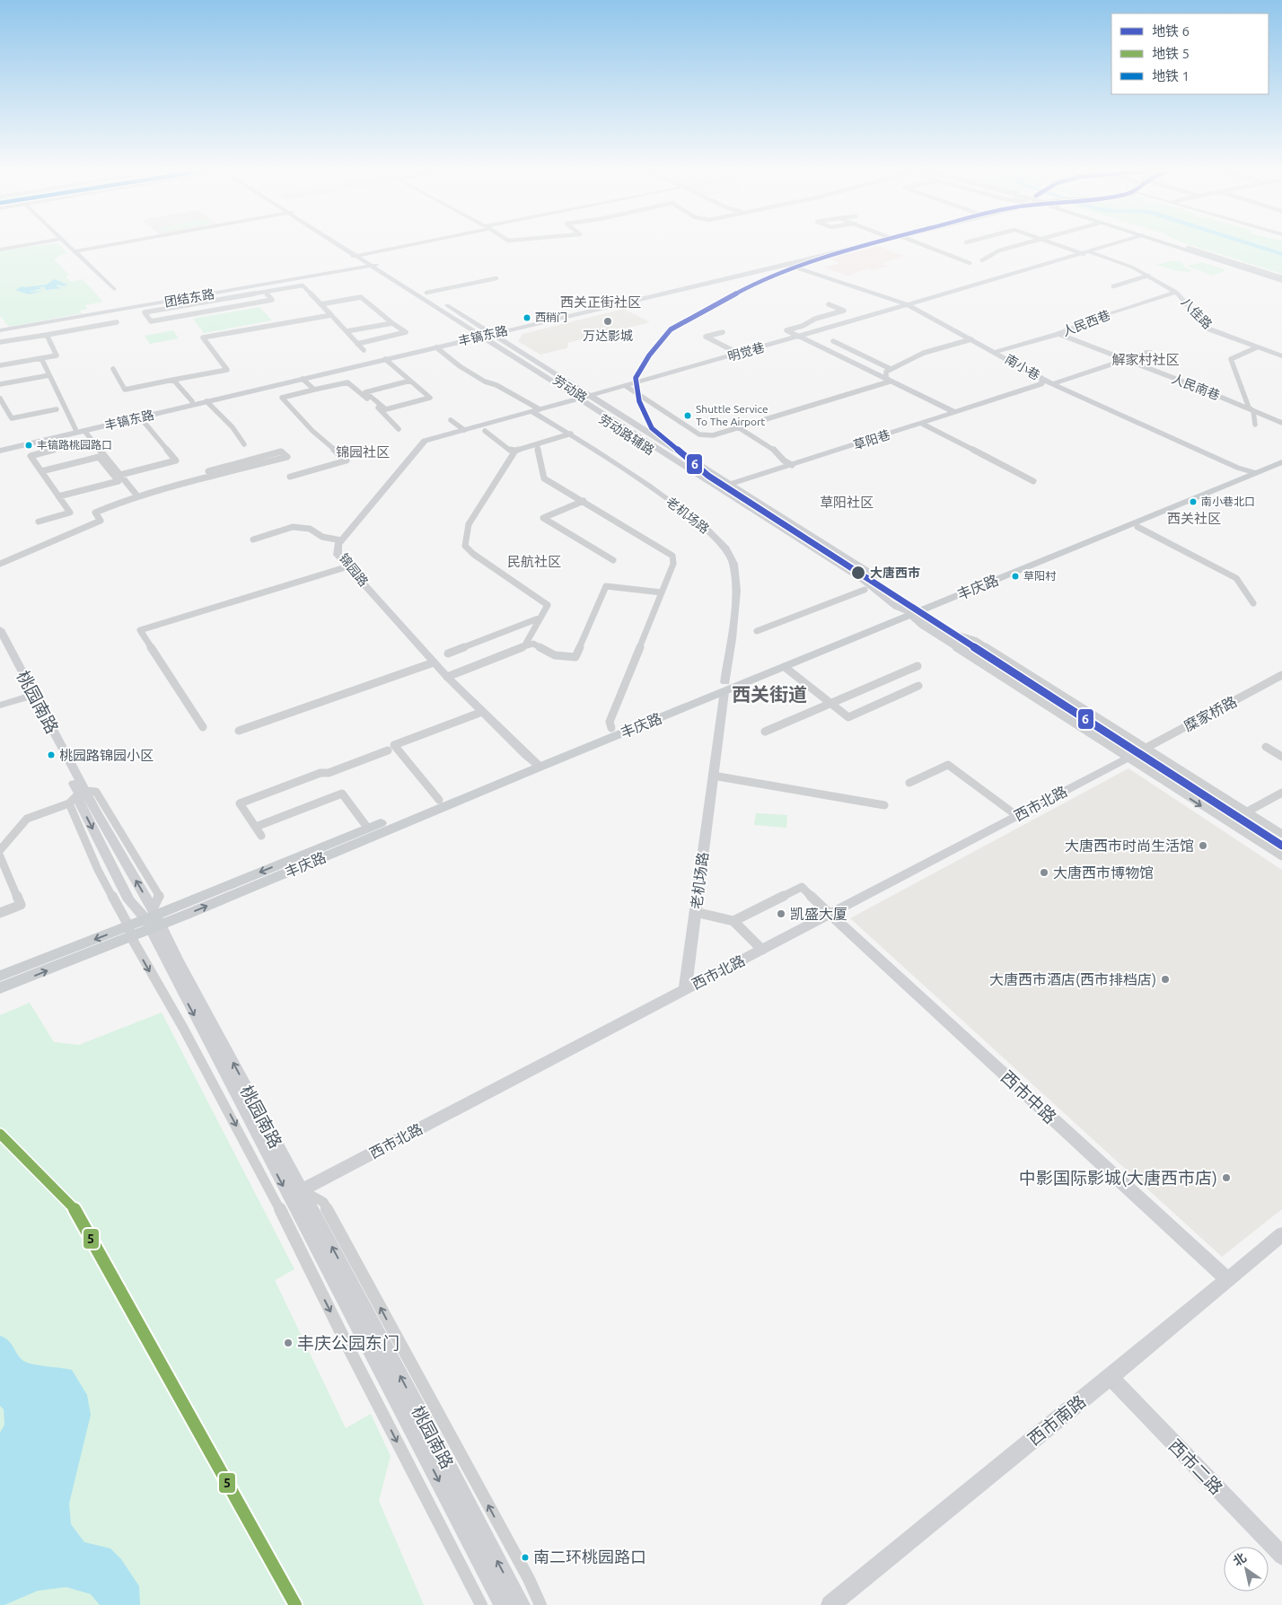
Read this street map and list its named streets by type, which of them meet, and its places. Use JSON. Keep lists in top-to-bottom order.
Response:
{
  "streets": {
    "main road": ["丰庆路"],
    "street": [
      "团结东路",
      "八佳路",
      "人民西巷",
      "丰镐东路",
      "明觉巷",
      "南小巷",
      "人民南巷",
      "劳动路",
      "劳动路辅路",
      "草阳巷",
      "老机场路",
      "锦园路",
      "桃园南路",
      "糜家桥路",
      "西市北路",
      "西市中路",
      "西市南路",
      "西市二路"
    ]
  },
  "crossings": [
    ["团结东路", "劳动路"],
    ["团结东路", "劳动路辅路"],
    ["八佳路", "人民西巷"],
    ["人民西巷", "南小巷"],
    ["人民西巷", "人民南巷"],
    ["丰镐东路", "南小巷"],
    ["丰镐东路", "劳动路"],
    ["丰镐东路", "劳动路辅路"],
    ["明觉巷", "南小巷"],
    ["明觉巷", "劳动路"],
    ["明觉巷", "劳动路辅路"],
    ["明觉巷", "锦园路"],
    ["南小巷", "草阳巷"],
    ["南小巷", "丰庆路"],
    ["劳动路", "劳动路辅路"],
    ["劳动路", "草阳巷"],
    ["劳动路", "锦园路"],
    ["劳动路", "丰庆路"],
    ["劳动路辅路", "草阳巷"],
    ["劳动路辅路", "锦园路"],
    ["老机场路", "锦园路"],
    ["老机场路", "丰庆路"],
    ["老机场路", "西市北路"],
    ["锦园路", "丰庆路"],
    ["丰庆路", "桃园南路"],
    ["桃园南路", "西市北路"],
    ["糜家桥路", "西市北路"],
    ["西市北路", "西市中路"],
    ["西市中路", "西市南路"],
    ["西市南路", "西市二路"]
  ],
  "districts": [
    "西关正街社区",
    "解家村社区",
    "锦园社区",
    "草阳社区",
    "西关社区",
    "民航社区",
    "西关街道"
  ],
  "places": [
    "西稍门",
    "万达影城",
    "Shuttle Service To The Airport",
    "丰镐路桃园路口",
    "南小巷北口",
    "大唐西市",
    "草阳村",
    "桃园路锦园小区",
    "大唐西市时尚生活馆",
    "大唐西市博物馆",
    "凯盛大厦",
    "大唐西市酒店(西市排档店)",
    "中影国际影城(大唐西市店)",
    "丰庆公园东门",
    "南二环桃园路口"
  ],
  "lines": ["metro line 6", "metro line 5"],
  "legend": ["地铁 6", "地铁 5", "地铁 1"],
  "north": "top left"
}
